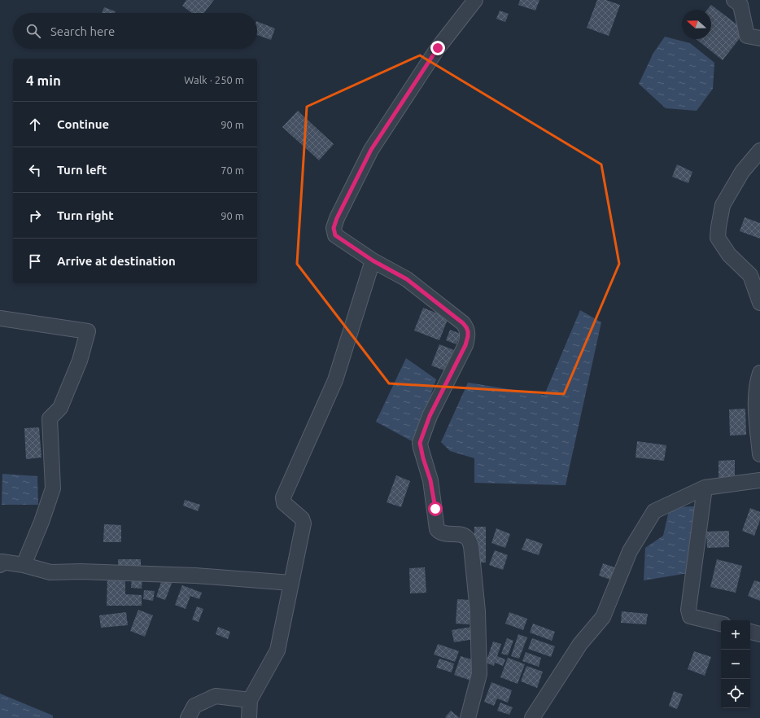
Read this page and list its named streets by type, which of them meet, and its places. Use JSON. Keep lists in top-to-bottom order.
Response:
{
  "north": "left",
  "page": {
    "search": "Search here",
    "heading": ["4 min", "Walk · 250 m"],
    "list": [
      ["Continue", "90 m"],
      ["Turn left", "70 m"],
      ["Turn right", "90 m"],
      "Arrive at destination"
    ],
    "map_buttons": ["+", "−"]
  }
}
